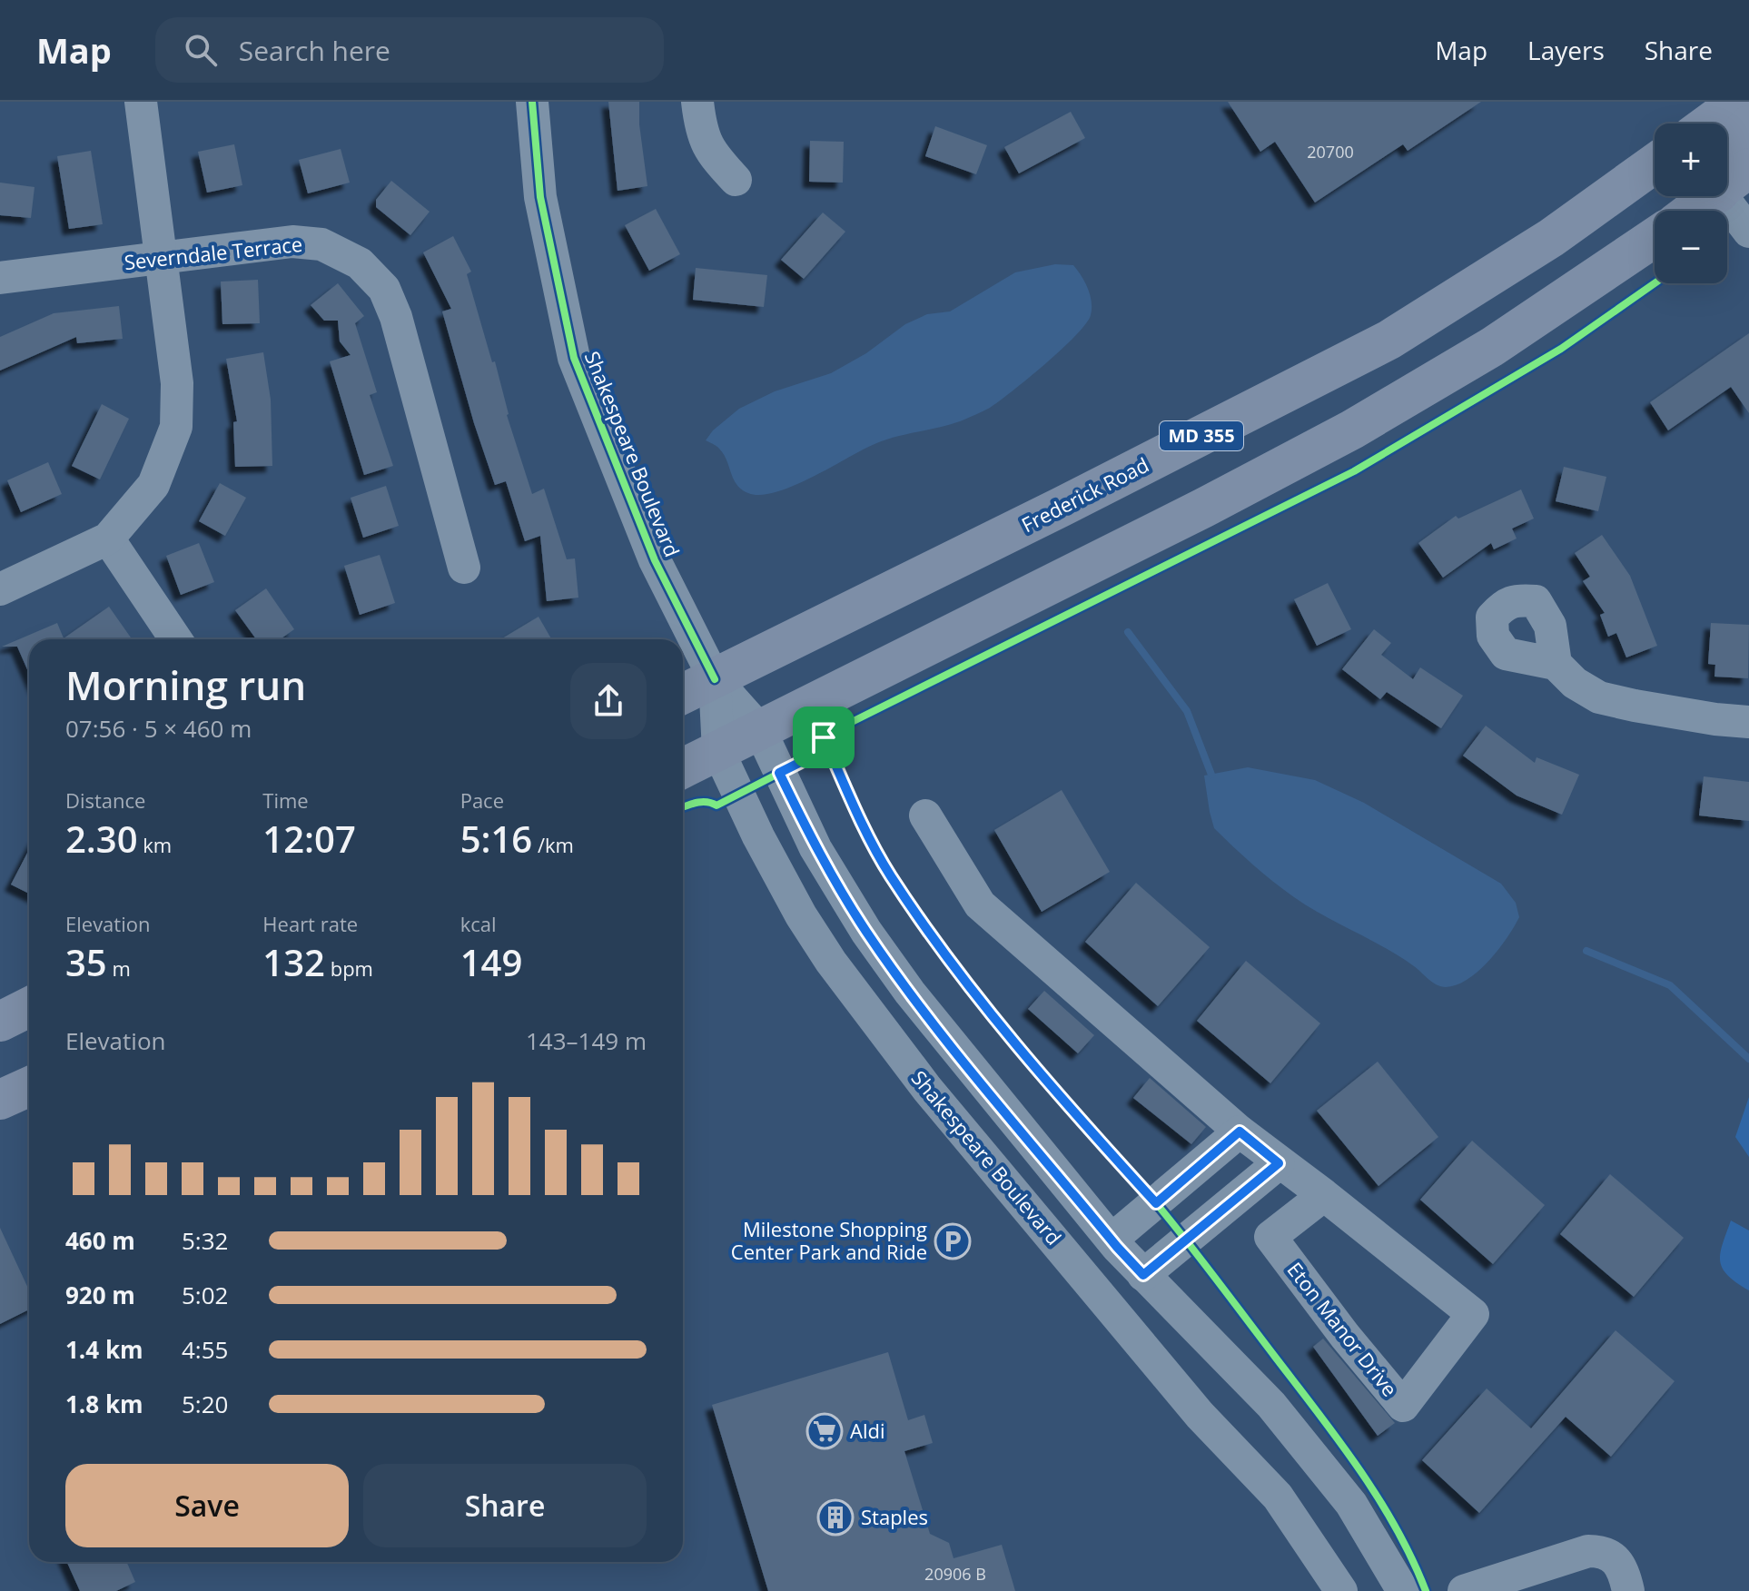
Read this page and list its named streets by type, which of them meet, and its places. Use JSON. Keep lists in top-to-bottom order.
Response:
{
  "streets": {
    "main road": ["MD 355", "Frederick Road"],
    "street": ["Severndale Terrace", "Shakespeare Boulevard", "Eton Manor Drive"]
  },
  "crossings": [
    ["Shakespeare Boulevard", "Frederick Road"]
  ],
  "places": {
    "parking": ["Milestone Shopping Center Park and Ride"],
    "supermarket": ["Aldi"],
    "building": ["Staples"]
  },
  "house_numbers": ["20700", "20906 B"],
  "page": {
    "header": "Map",
    "search": "Search here",
    "nav": ["Map", "Layers", "Share"],
    "map_buttons": ["+", "−"],
    "heading": ["Morning run", "07:56 · 5 × 460 m"],
    "stats": [
      ["Distance", "2.30 km"],
      ["Time", "12:07"],
      ["Pace", "5:16 /km"],
      ["Elevation", "35 m"],
      ["Heart rate", "132 bpm"],
      ["kcal", "149"]
    ],
    "chart": ["Elevation", "143–149 m"],
    "list": [
      {
        "name": "460 m",
        "note": "5:32"
      },
      {
        "name": "920 m",
        "note": "5:02"
      },
      {
        "name": "1.4 km",
        "note": "4:55"
      },
      {
        "name": "1.8 km",
        "note": "5:20"
      }
    ],
    "buttons": ["Save", "Share"]
  }
}
